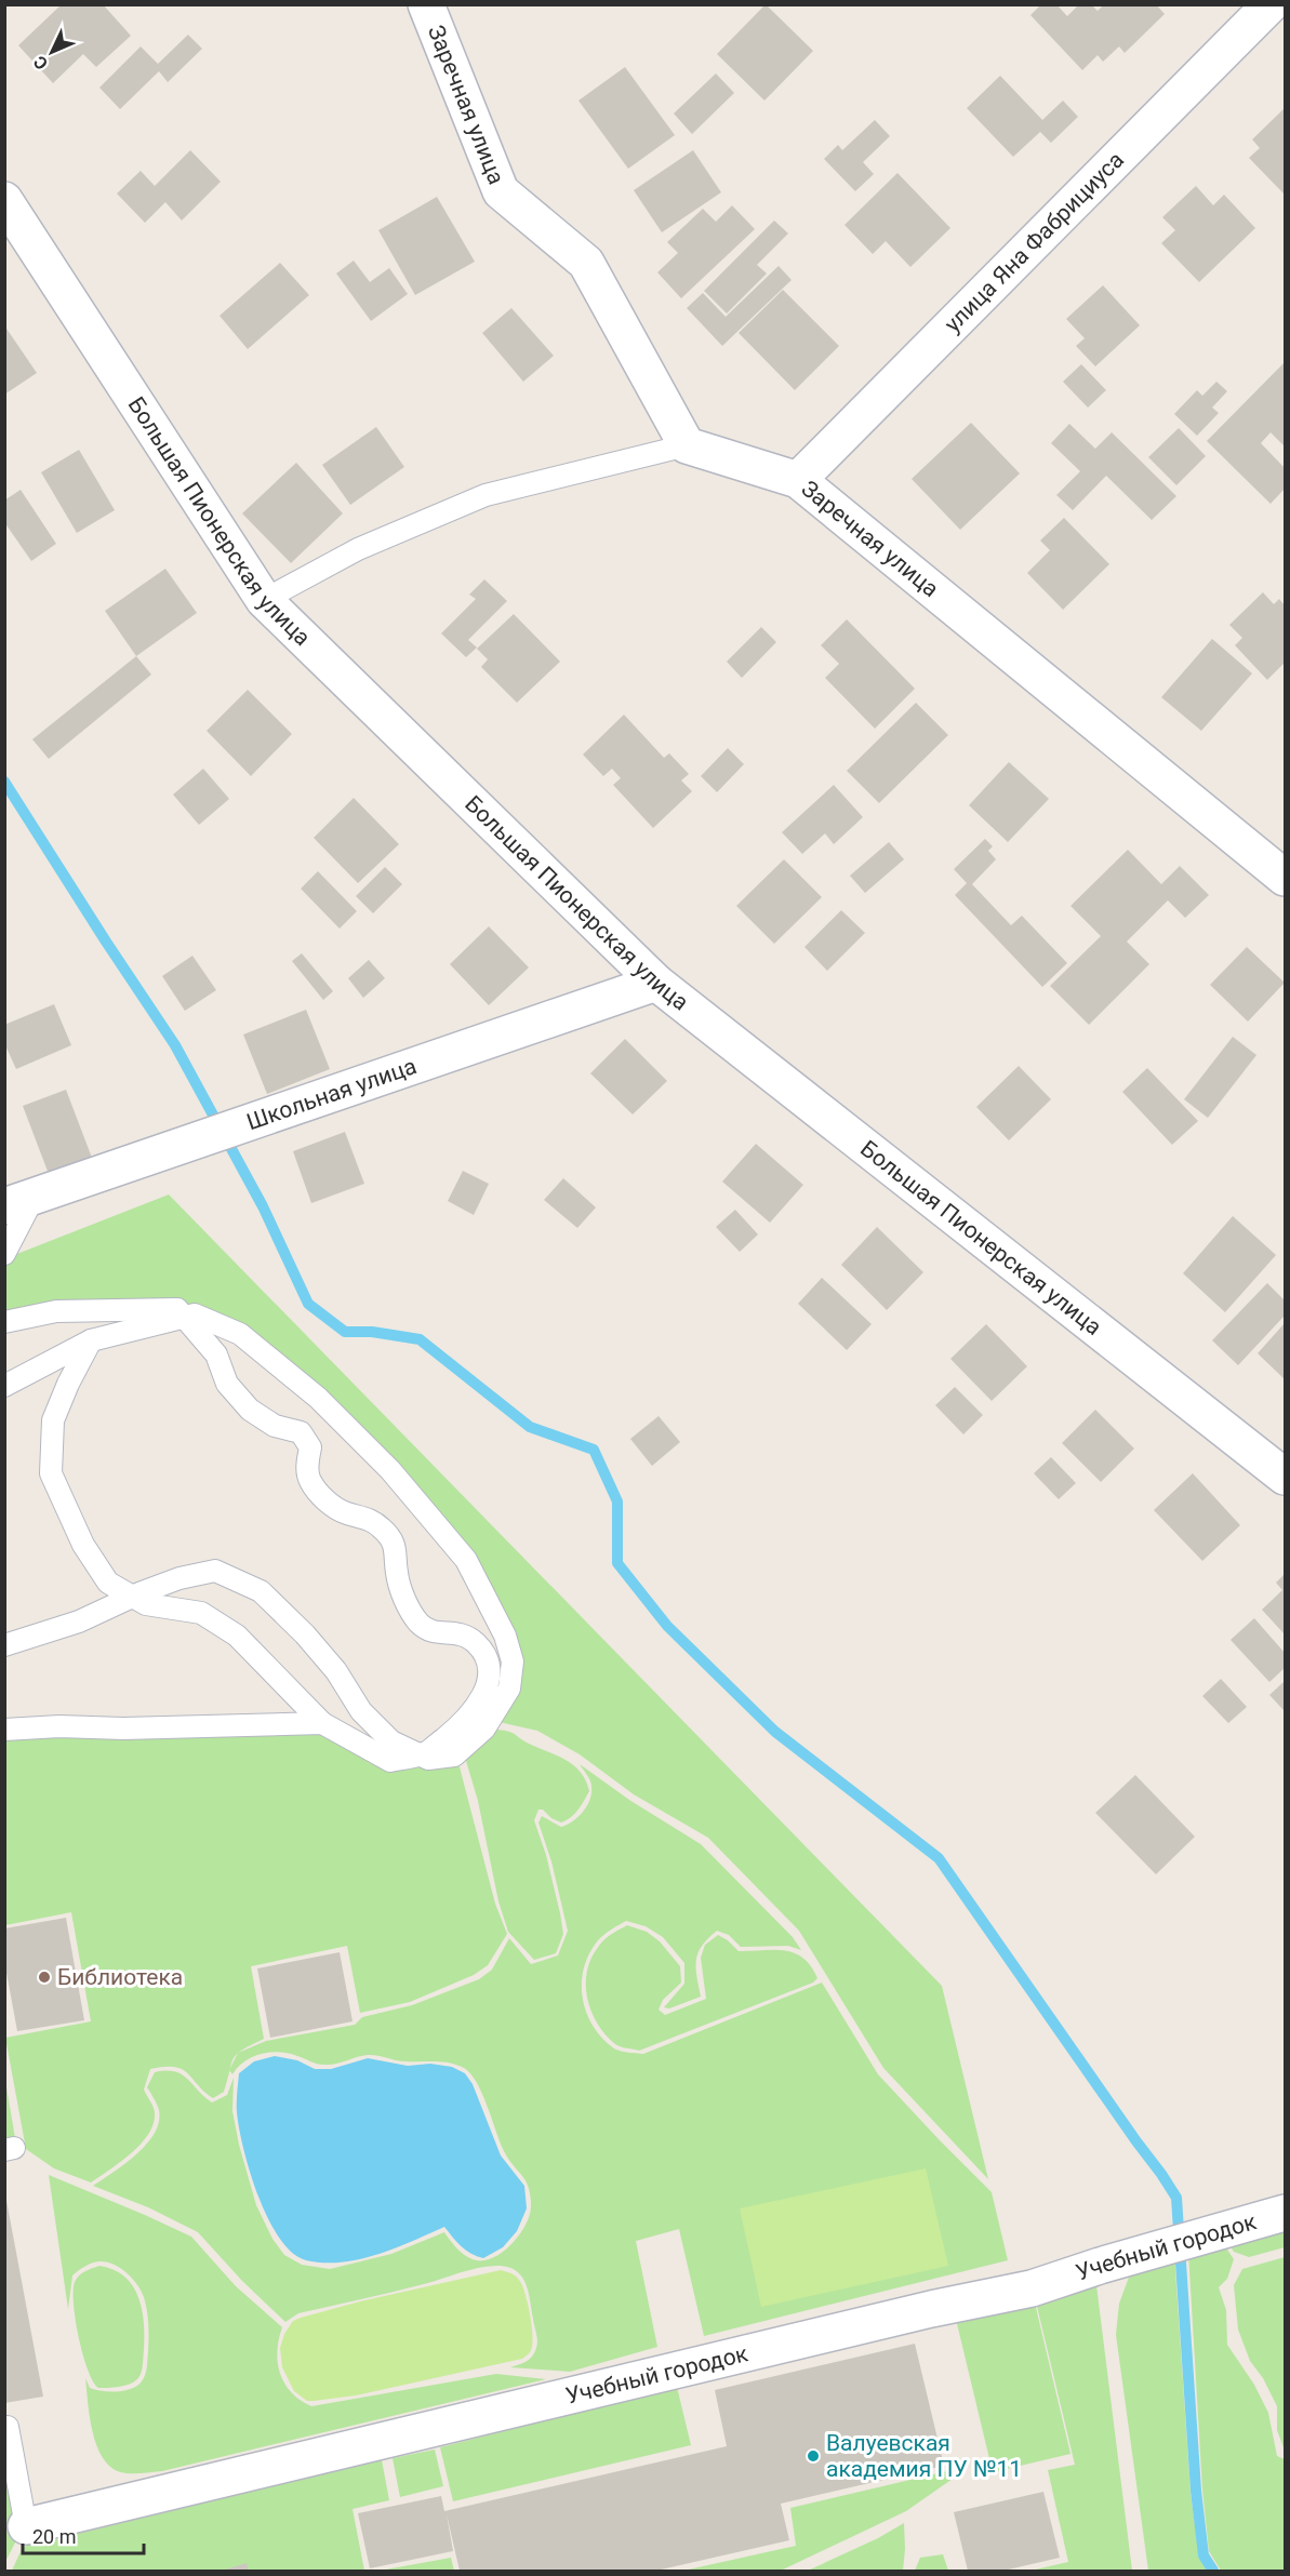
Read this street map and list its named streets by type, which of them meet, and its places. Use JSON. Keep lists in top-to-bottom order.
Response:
{
  "streets": {
    "street": [
      "Заречная улица",
      "улица Яна Фабрициуса",
      "Большая Пионерская улица",
      "Школьная улица",
      "Учебный городок"
    ]
  },
  "crossings": [
    ["Заречная улица", "улица Яна Фабрициуса"],
    ["Большая Пионерская улица", "Школьная улица"]
  ],
  "places": ["Библиотека", "Валуевская академия ПУ №11"],
  "scale_bar": "20 m",
  "north": "bottom left"
}
